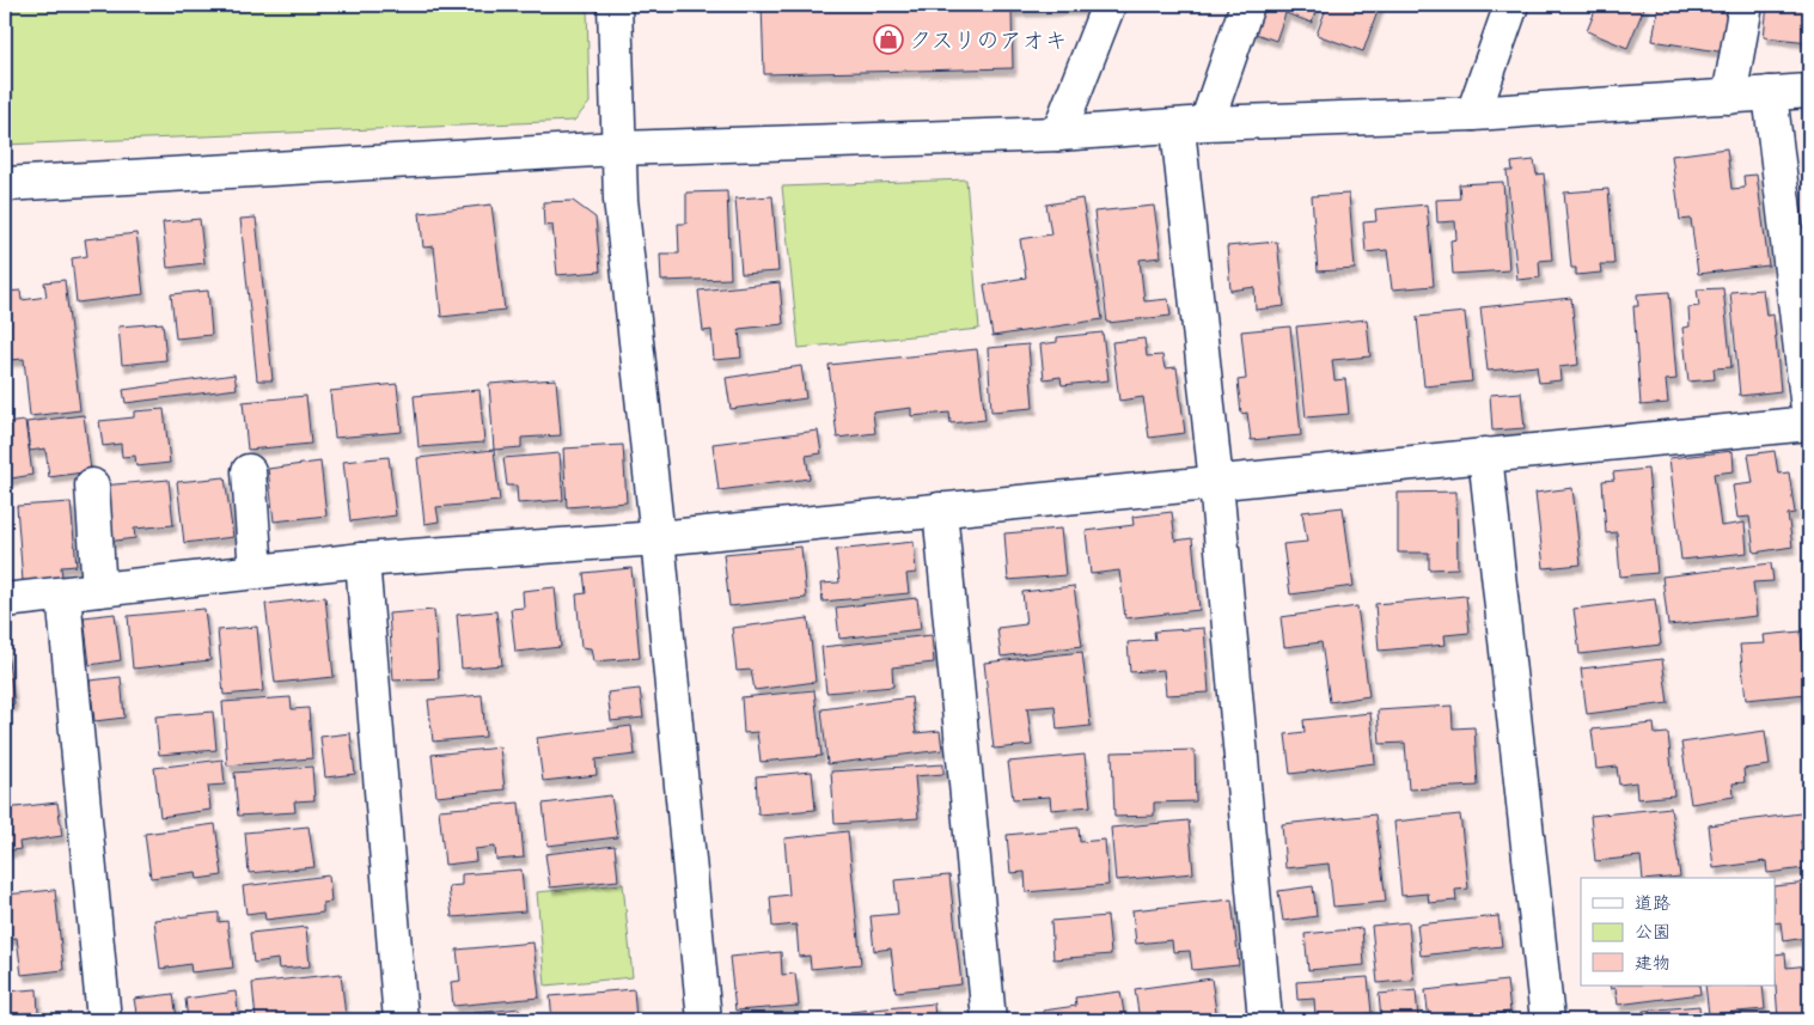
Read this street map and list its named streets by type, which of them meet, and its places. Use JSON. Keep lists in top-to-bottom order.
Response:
{
  "places": {
    "shop": ["クスリのアオキ"]
  },
  "legend": ["道路", "公園", "建物"]
}
